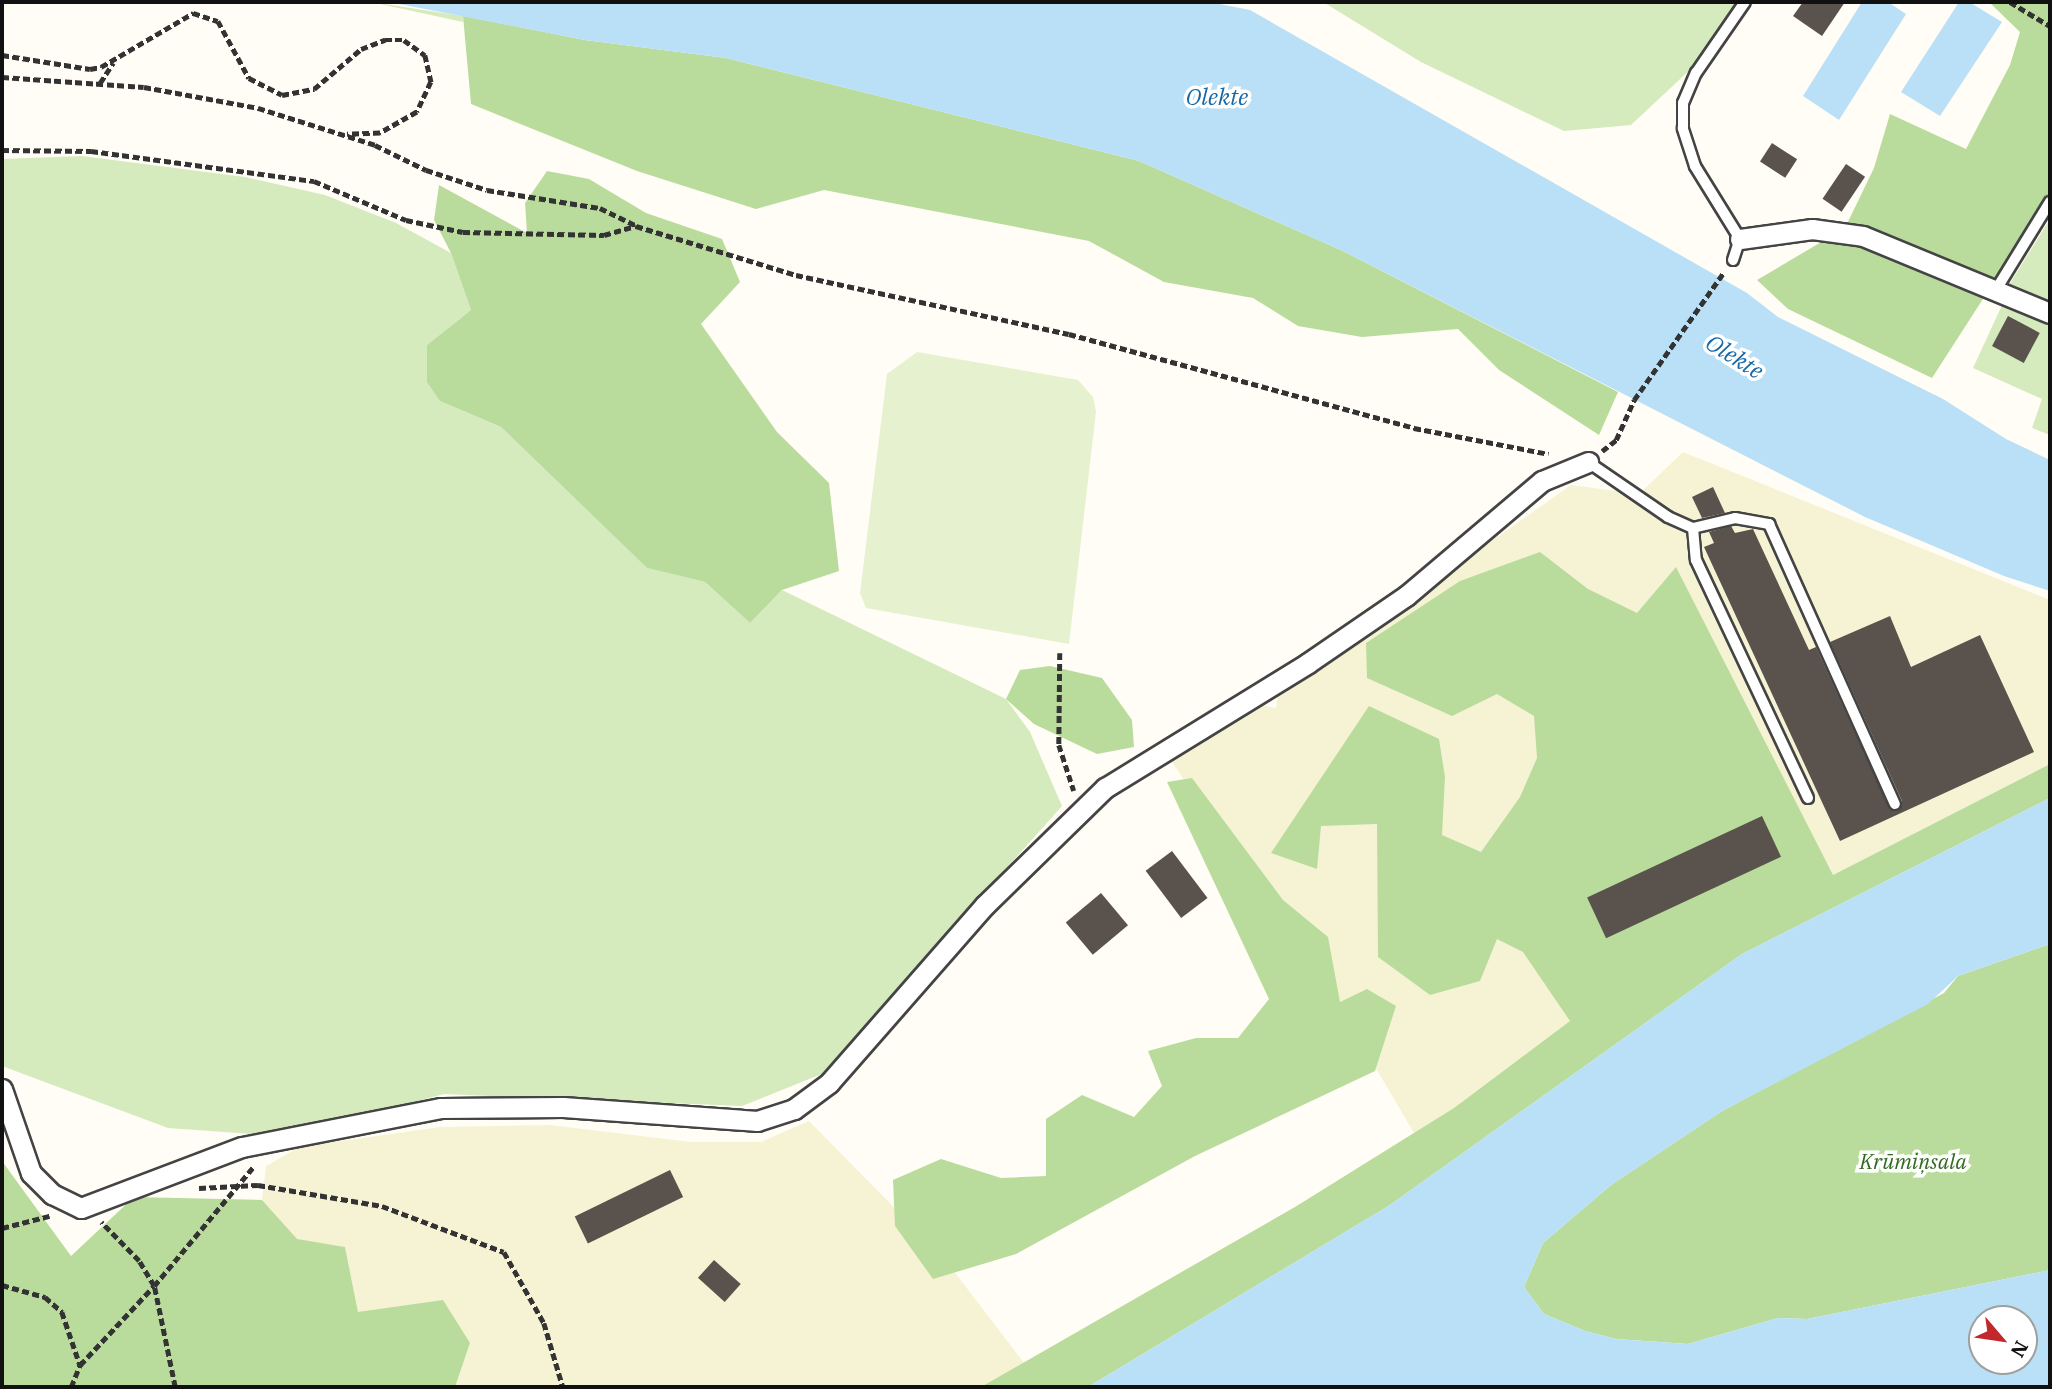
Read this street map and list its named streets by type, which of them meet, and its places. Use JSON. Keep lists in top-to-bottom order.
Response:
{
  "water": ["Olekte"],
  "parks": ["Krūmiņsala"],
  "north": "bottom right"
}
